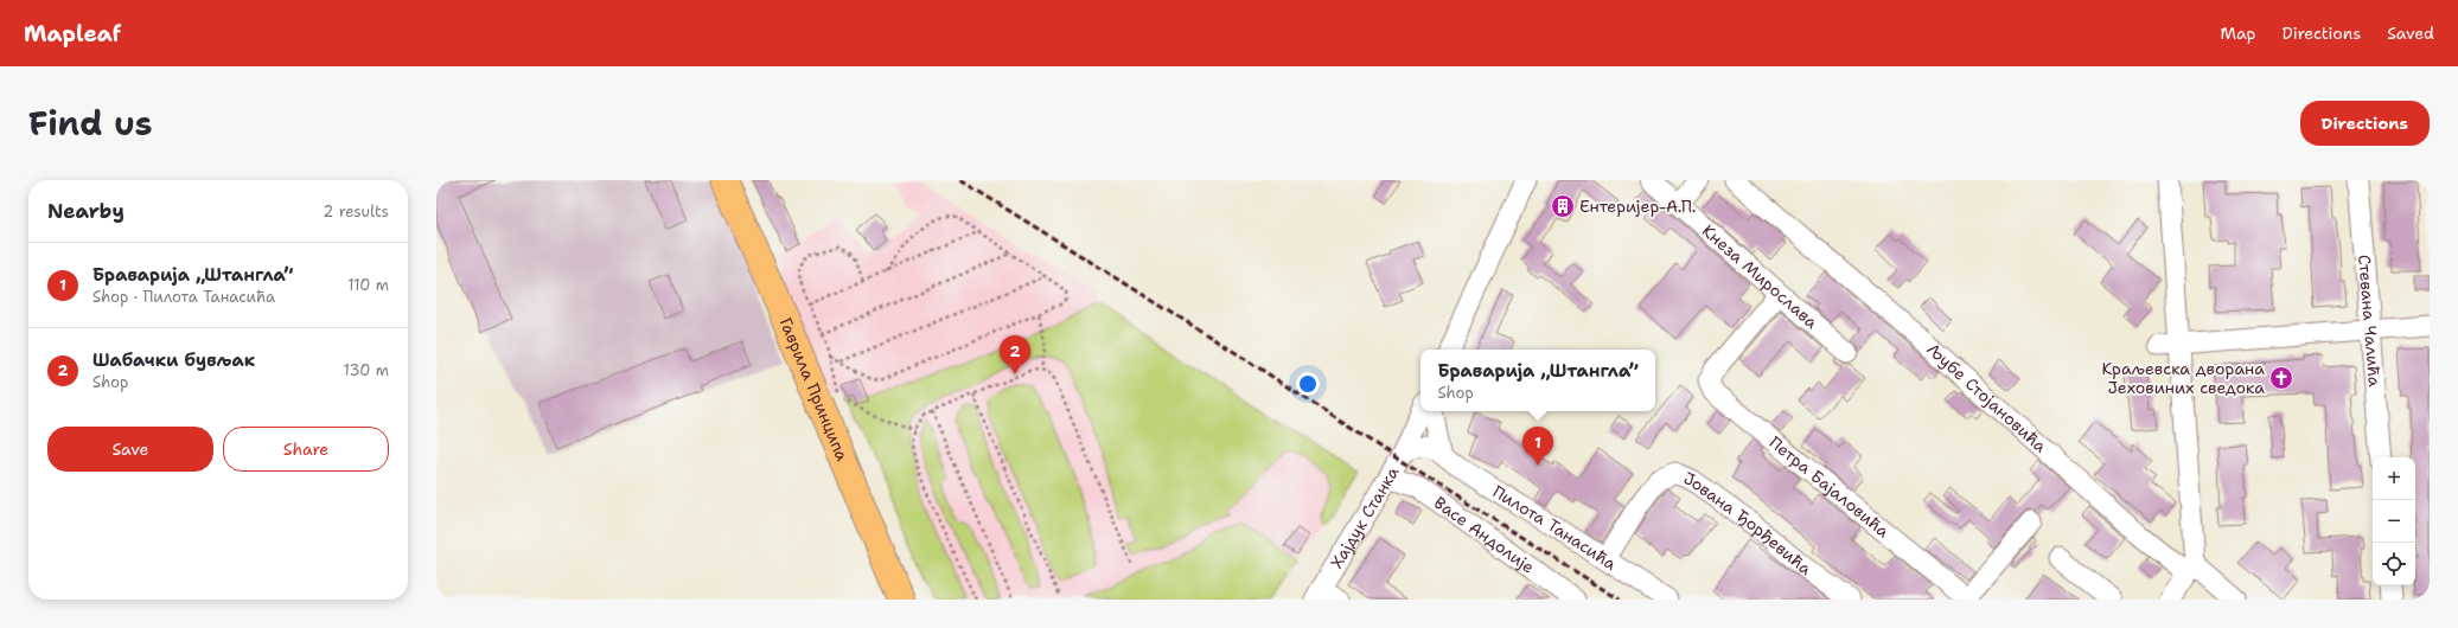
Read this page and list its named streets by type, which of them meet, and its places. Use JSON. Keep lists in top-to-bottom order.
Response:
{
  "streets": {
    "main road": ["Гаврила Принципа"],
    "street": [
      "Кнеза Мирослава",
      "Стевана Чалића",
      "Љубе Стојановића",
      "Петра Бајаловића",
      "Хајдук Станка",
      "Јована Ђорђевића",
      "Пилота Танасића",
      "Васе Андолије"
    ]
  },
  "crossings": [
    ["Кнеза Мирослава", "Петра Бајаловића"],
    ["Хајдук Станка", "Пилота Танасића"],
    ["Хајдук Станка", "Васе Андолије"],
    ["Јована Ђорђевића", "Пилота Танасића"]
  ],
  "places": {
    "building": ["Ентеријер-А.П."],
    "church": ["Краљевска дворана Јеховиних сведока"]
  },
  "page": {
    "header": "Mapleaf",
    "nav": ["Map", "Directions", "Saved"],
    "title": "Find us",
    "buttons": [
      "Directions",
      ["Save", "Share"]
    ],
    "heading": ["Nearby", "2 results"],
    "list": [
      {
        "mark": "1",
        "name": "Браварија „Штангла”",
        "note": "Shop · Пилота Танасића",
        "value": "110 m"
      },
      {
        "mark": "2",
        "name": "Шабачки бувљак",
        "note": "Shop",
        "value": "130 m"
      }
    ],
    "pins": ["2", "1"],
    "popup": ["Браварија „Штангла”", "Shop"],
    "map_buttons": ["+", "−"]
  }
}
